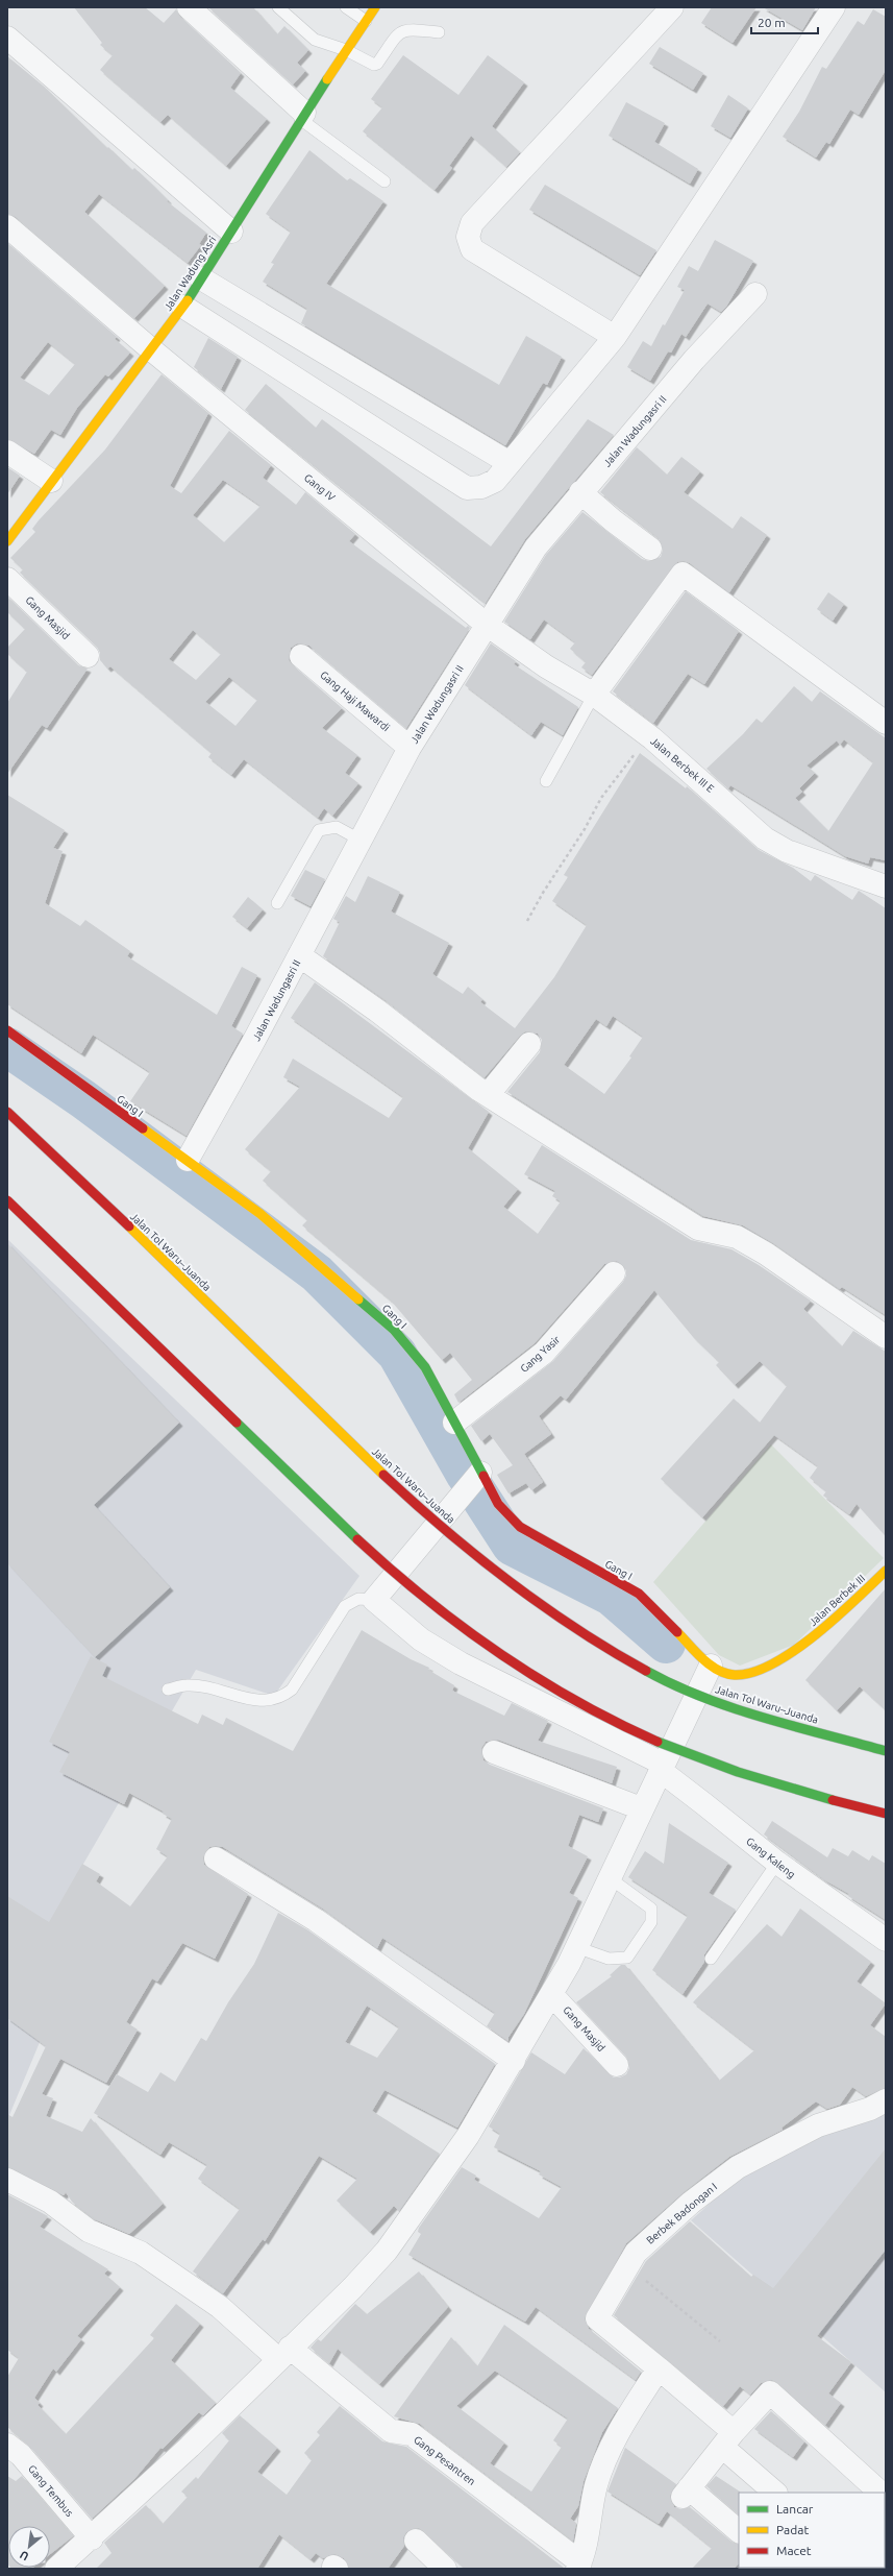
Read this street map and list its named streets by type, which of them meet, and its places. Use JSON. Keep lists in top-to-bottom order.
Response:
{
  "streets": {
    "main road": [
      "Jalan Wadung Asri",
      "Gang I",
      "Jalan Tol Waru–Juanda",
      "Jalan Berbek III"
    ],
    "street": [
      "Jalan Wadungasri II",
      "Gang IV",
      "Gang Masjid",
      "Gang Haji Mawardi",
      "Jalan Berbek III E",
      "Gang Yasir",
      "Gang Kaleng",
      "Berbek Badongan I",
      "Gang Pesantren",
      "Gang Tembus"
    ]
  },
  "crossings": [
    ["Jalan Wadung Asri", "Gang IV"],
    ["Jalan Wadungasri II", "Gang IV"],
    ["Jalan Wadungasri II", "Gang Haji Mawardi"],
    ["Jalan Wadungasri II", "Jalan Berbek III E"],
    ["Jalan Wadungasri II", "Gang I"],
    ["Gang IV", "Jalan Berbek III E"],
    ["Gang I", "Gang Yasir"],
    ["Gang I", "Jalan Berbek III"]
  ],
  "legend": ["Lancar", "Padat", "Macet"],
  "scale_bar": "20 m",
  "north": "bottom left"
}
